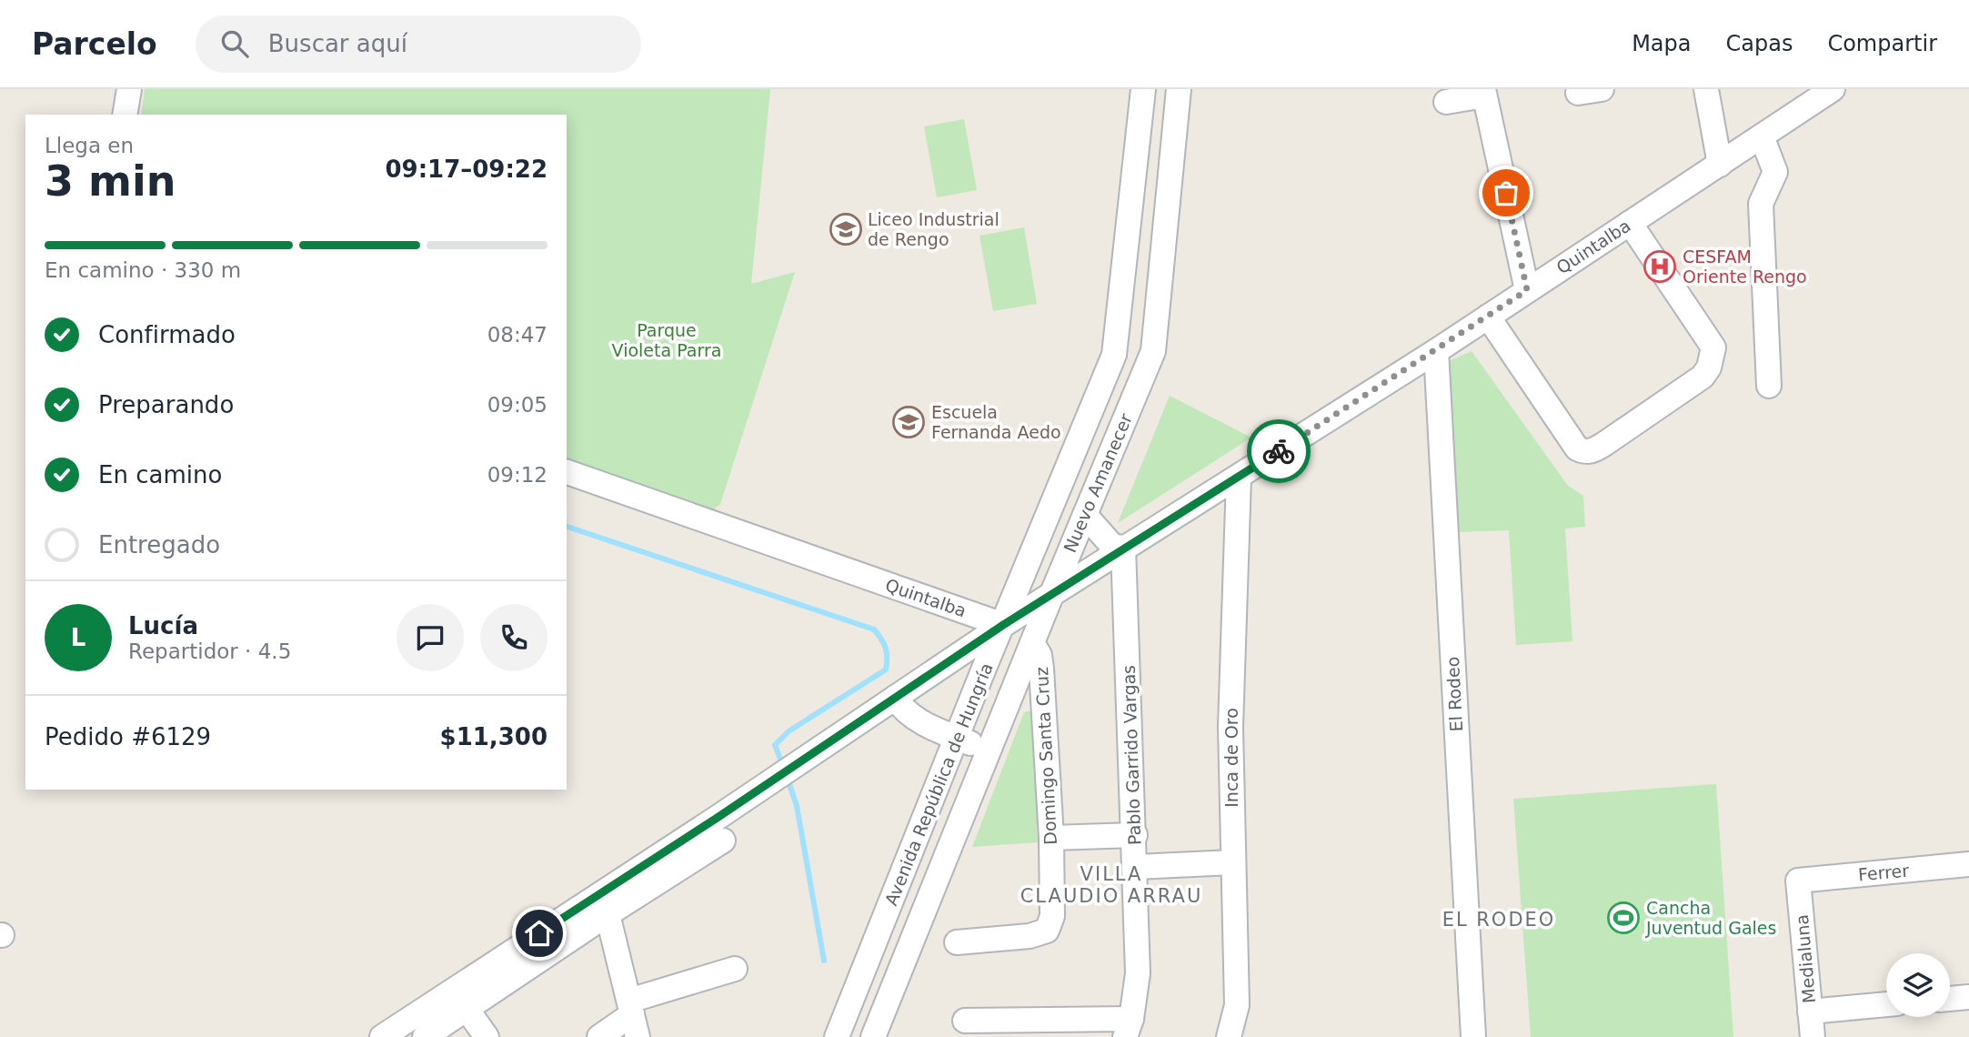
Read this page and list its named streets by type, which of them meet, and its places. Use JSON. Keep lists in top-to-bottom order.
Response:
{
  "streets": {
    "street": [
      "Quintalba",
      "Nuevo Amanecer",
      "El Rodeo",
      "Pablo Garrido Vargas",
      "Domingo Santa Cruz",
      "Inca de Oro",
      "Avenida República de Hungría",
      "Ferrer",
      "Medialuna"
    ]
  },
  "crossings": [
    ["Quintalba", "Nuevo Amanecer"],
    ["Quintalba", "El Rodeo"],
    ["Quintalba", "Pablo Garrido Vargas"],
    ["Quintalba", "Inca de Oro"],
    ["Quintalba", "Avenida República de Hungría"],
    ["Nuevo Amanecer", "Domingo Santa Cruz"],
    ["Ferrer", "Medialuna"]
  ],
  "districts": ["VILLA CLAUDIO ARRAU", "EL RODEO"],
  "parks": ["Parque Violeta Parra"],
  "places": {
    "school or university": ["Liceo Industrial de Rengo", "Escuela Fernanda Aedo"],
    "hospital": ["CESFAM Oriente Rengo"],
    "sports": ["Cancha Juventud Gales"]
  },
  "page": {
    "header": "Parcelo",
    "search": "Buscar aquí",
    "nav": ["Mapa", "Capas", "Compartir"],
    "heading": ["3 min", "Llega en", "09:17–09:22"],
    "panel": [
      "Lucía",
      "Repartidor · 4.5",
      "Pedido #6129",
      "$11,300"
    ],
    "bar": "En camino · 330 m",
    "list": [
      ["Confirmado", "08:47"],
      ["Preparando", "09:05"],
      ["En camino", "09:12"],
      "Entregado"
    ],
    "round": "L"
  }
}
